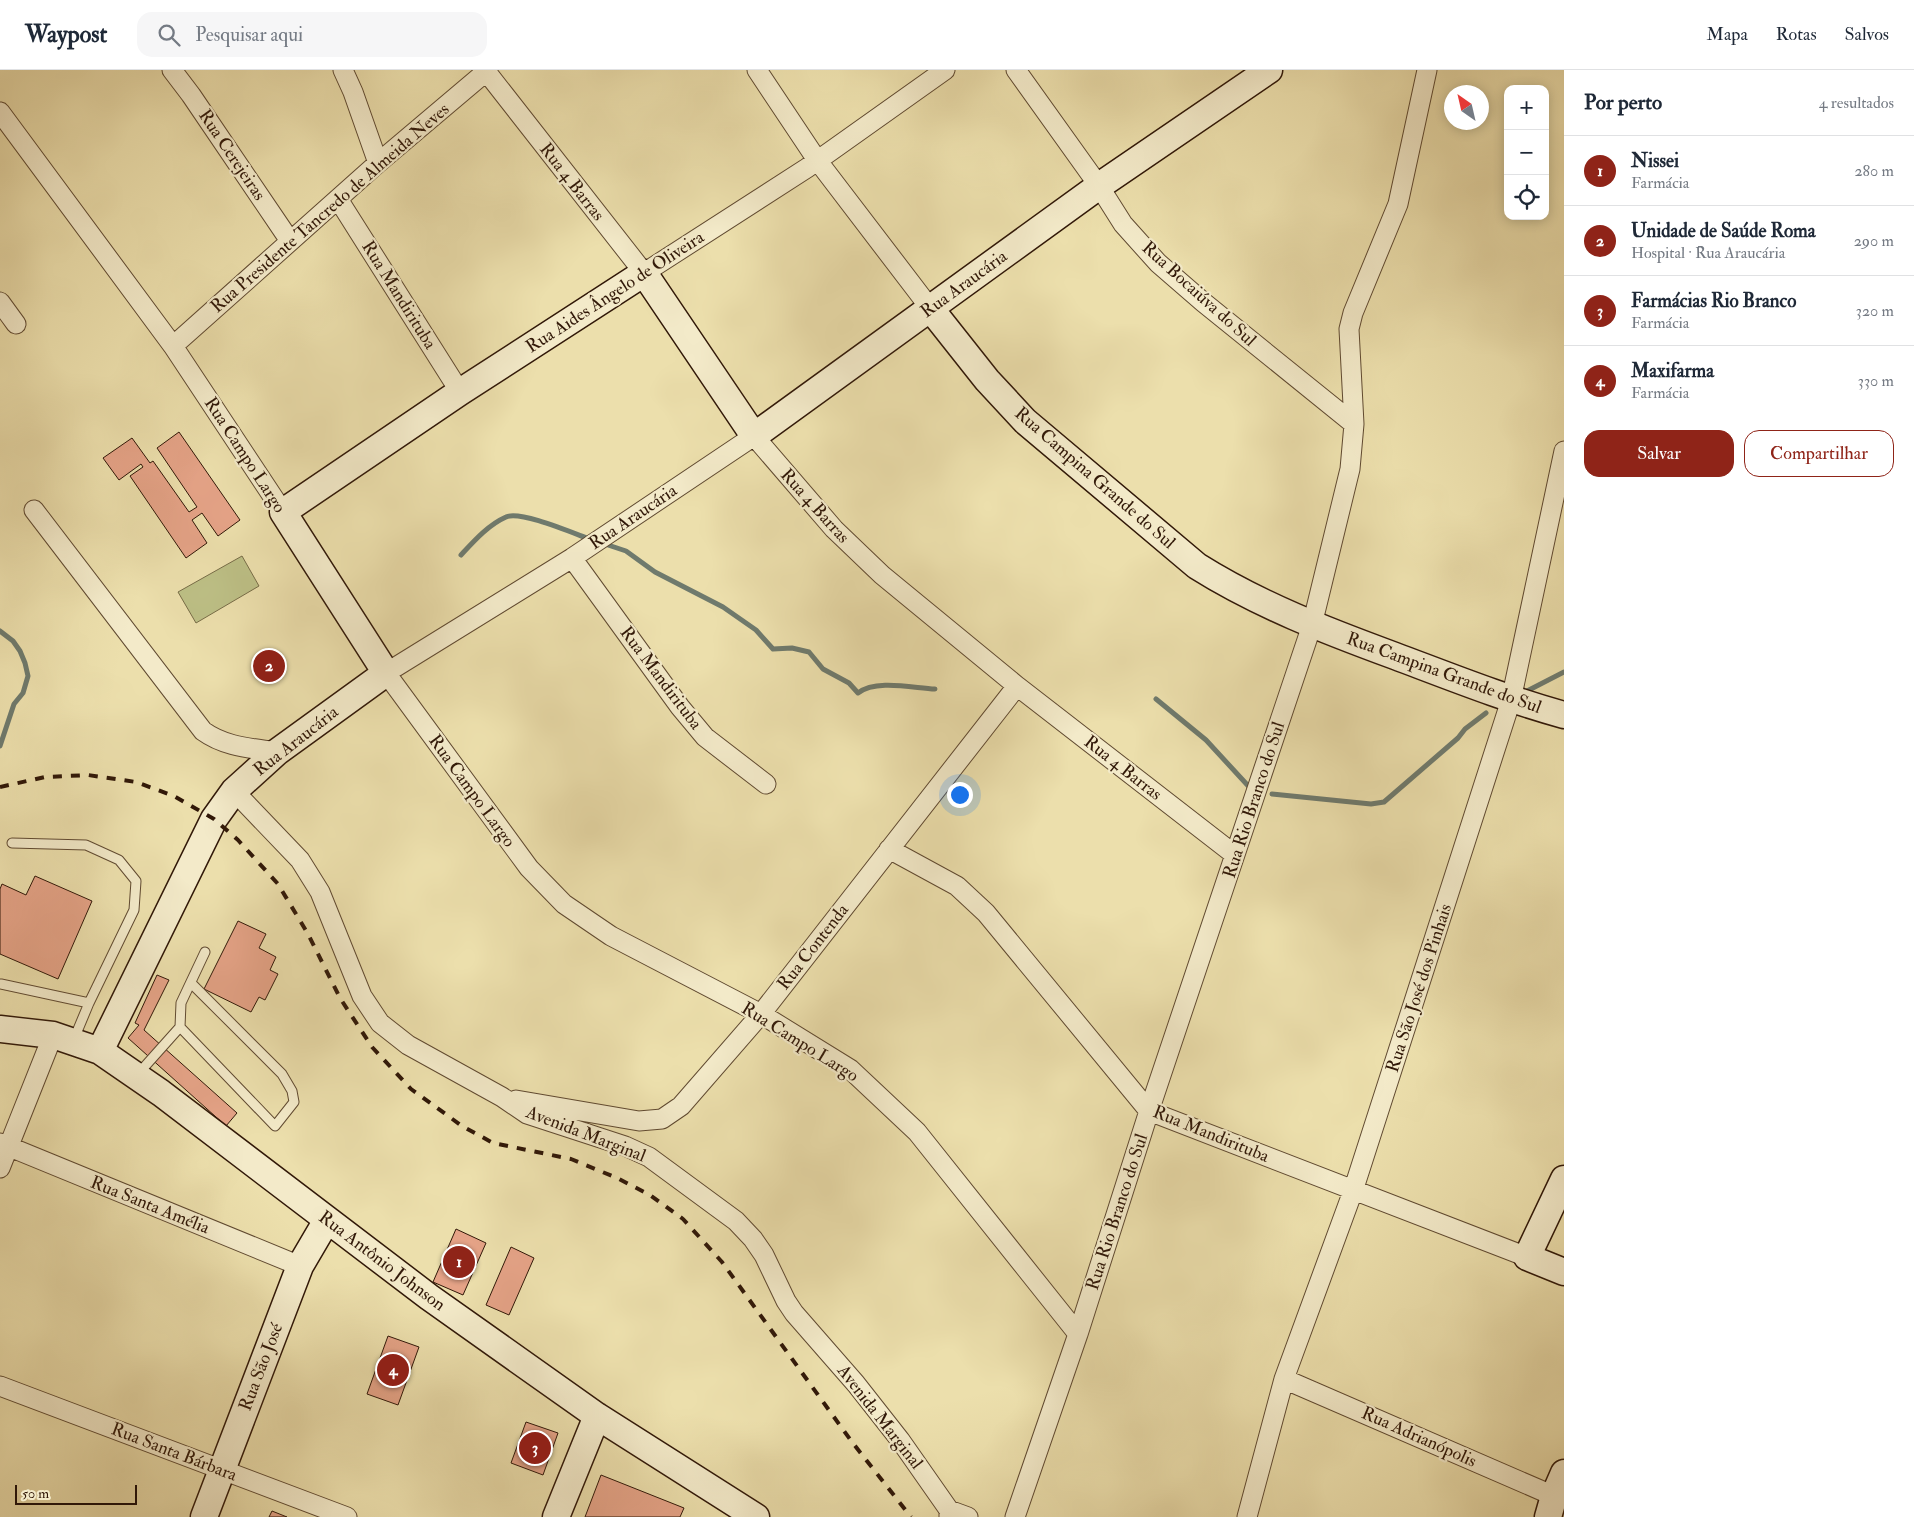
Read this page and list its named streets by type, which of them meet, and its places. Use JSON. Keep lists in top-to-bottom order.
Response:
{
  "streets": {
    "street": [
      "Rua Cerejeiras",
      "Rua 4 Barras",
      "Rua Presidente Tancredo de Almeida Neves",
      "Rua Araucária",
      "Rua Aides Ângelo de Oliveira",
      "Rua Bocaiúva do Sul",
      "Rua Mandirituba",
      "Rua Campo Largo",
      "Rua Campina Grande do Sul",
      "Rua Rio Branco do Sul",
      "Rua Contenda",
      "Rua São José dos Pinhais",
      "Avenida Marginal",
      "Rua Santa Amélia",
      "Rua Antônio Johnson",
      "Rua São José",
      "Rua Adrianópolis",
      "Rua Santa Bárbara"
    ]
  },
  "crossings": [
    ["Rua Cerejeiras", "Rua Presidente Tancredo de Almeida Neves"],
    ["Rua 4 Barras", "Rua Presidente Tancredo de Almeida Neves"],
    ["Rua 4 Barras", "Rua Araucária"],
    ["Rua 4 Barras", "Rua Aides Ângelo de Oliveira"],
    ["Rua 4 Barras", "Rua Rio Branco do Sul"],
    ["Rua 4 Barras", "Rua Contenda"],
    ["Rua Presidente Tancredo de Almeida Neves", "Rua Mandirituba"],
    ["Rua Presidente Tancredo de Almeida Neves", "Rua Campo Largo"],
    ["Rua Araucária", "Rua Bocaiúva do Sul"],
    ["Rua Araucária", "Rua Mandirituba"],
    ["Rua Araucária", "Rua Campo Largo"],
    ["Rua Araucária", "Rua Campina Grande do Sul"],
    ["Rua Araucária", "Avenida Marginal"],
    ["Rua Araucária", "Rua Antônio Johnson"],
    ["Rua Aides Ângelo de Oliveira", "Rua Mandirituba"],
    ["Rua Aides Ângelo de Oliveira", "Rua Campo Largo"],
    ["Rua Aides Ângelo de Oliveira", "Rua Campina Grande do Sul"],
    ["Rua Bocaiúva do Sul", "Rua Rio Branco do Sul"],
    ["Rua Mandirituba", "Rua Rio Branco do Sul"],
    ["Rua Mandirituba", "Rua Contenda"],
    ["Rua Mandirituba", "Rua São José dos Pinhais"],
    ["Rua Campo Largo", "Rua Rio Branco do Sul"],
    ["Rua Campo Largo", "Rua Contenda"],
    ["Rua Campina Grande do Sul", "Rua Rio Branco do Sul"],
    ["Rua Campina Grande do Sul", "Rua São José dos Pinhais"],
    ["Rua Contenda", "Avenida Marginal"],
    ["Rua São José dos Pinhais", "Rua Adrianópolis"],
    ["Rua Santa Amélia", "Rua São José"],
    ["Rua Antônio Johnson", "Rua São José"],
    ["Rua São José", "Rua Santa Bárbara"]
  ],
  "scale_bar": "50 m",
  "north": "top left",
  "page": {
    "header": "Waypost",
    "search": "Pesquisar aqui",
    "nav": ["Mapa", "Rotas", "Salvos"],
    "heading": ["Por perto", "4 resultados"],
    "map_buttons": ["+", "−"],
    "list": [
      {
        "mark": "1",
        "name": "Nissei",
        "note": "Farmácia",
        "value": "280 m"
      },
      {
        "mark": "2",
        "name": "Unidade de Saúde Roma",
        "note": "Hospital · Rua Araucária",
        "value": "290 m"
      },
      {
        "mark": "3",
        "name": "Farmácias Rio Branco",
        "note": "Farmácia",
        "value": "320 m"
      },
      {
        "mark": "4",
        "name": "Maxifarma",
        "note": "Farmácia",
        "value": "330 m"
      }
    ],
    "buttons": ["Salvar", "Compartilhar"],
    "pins": [
      "2",
      "1",
      "4",
      "3"
    ],
    "scale": "50 m"
  }
}
